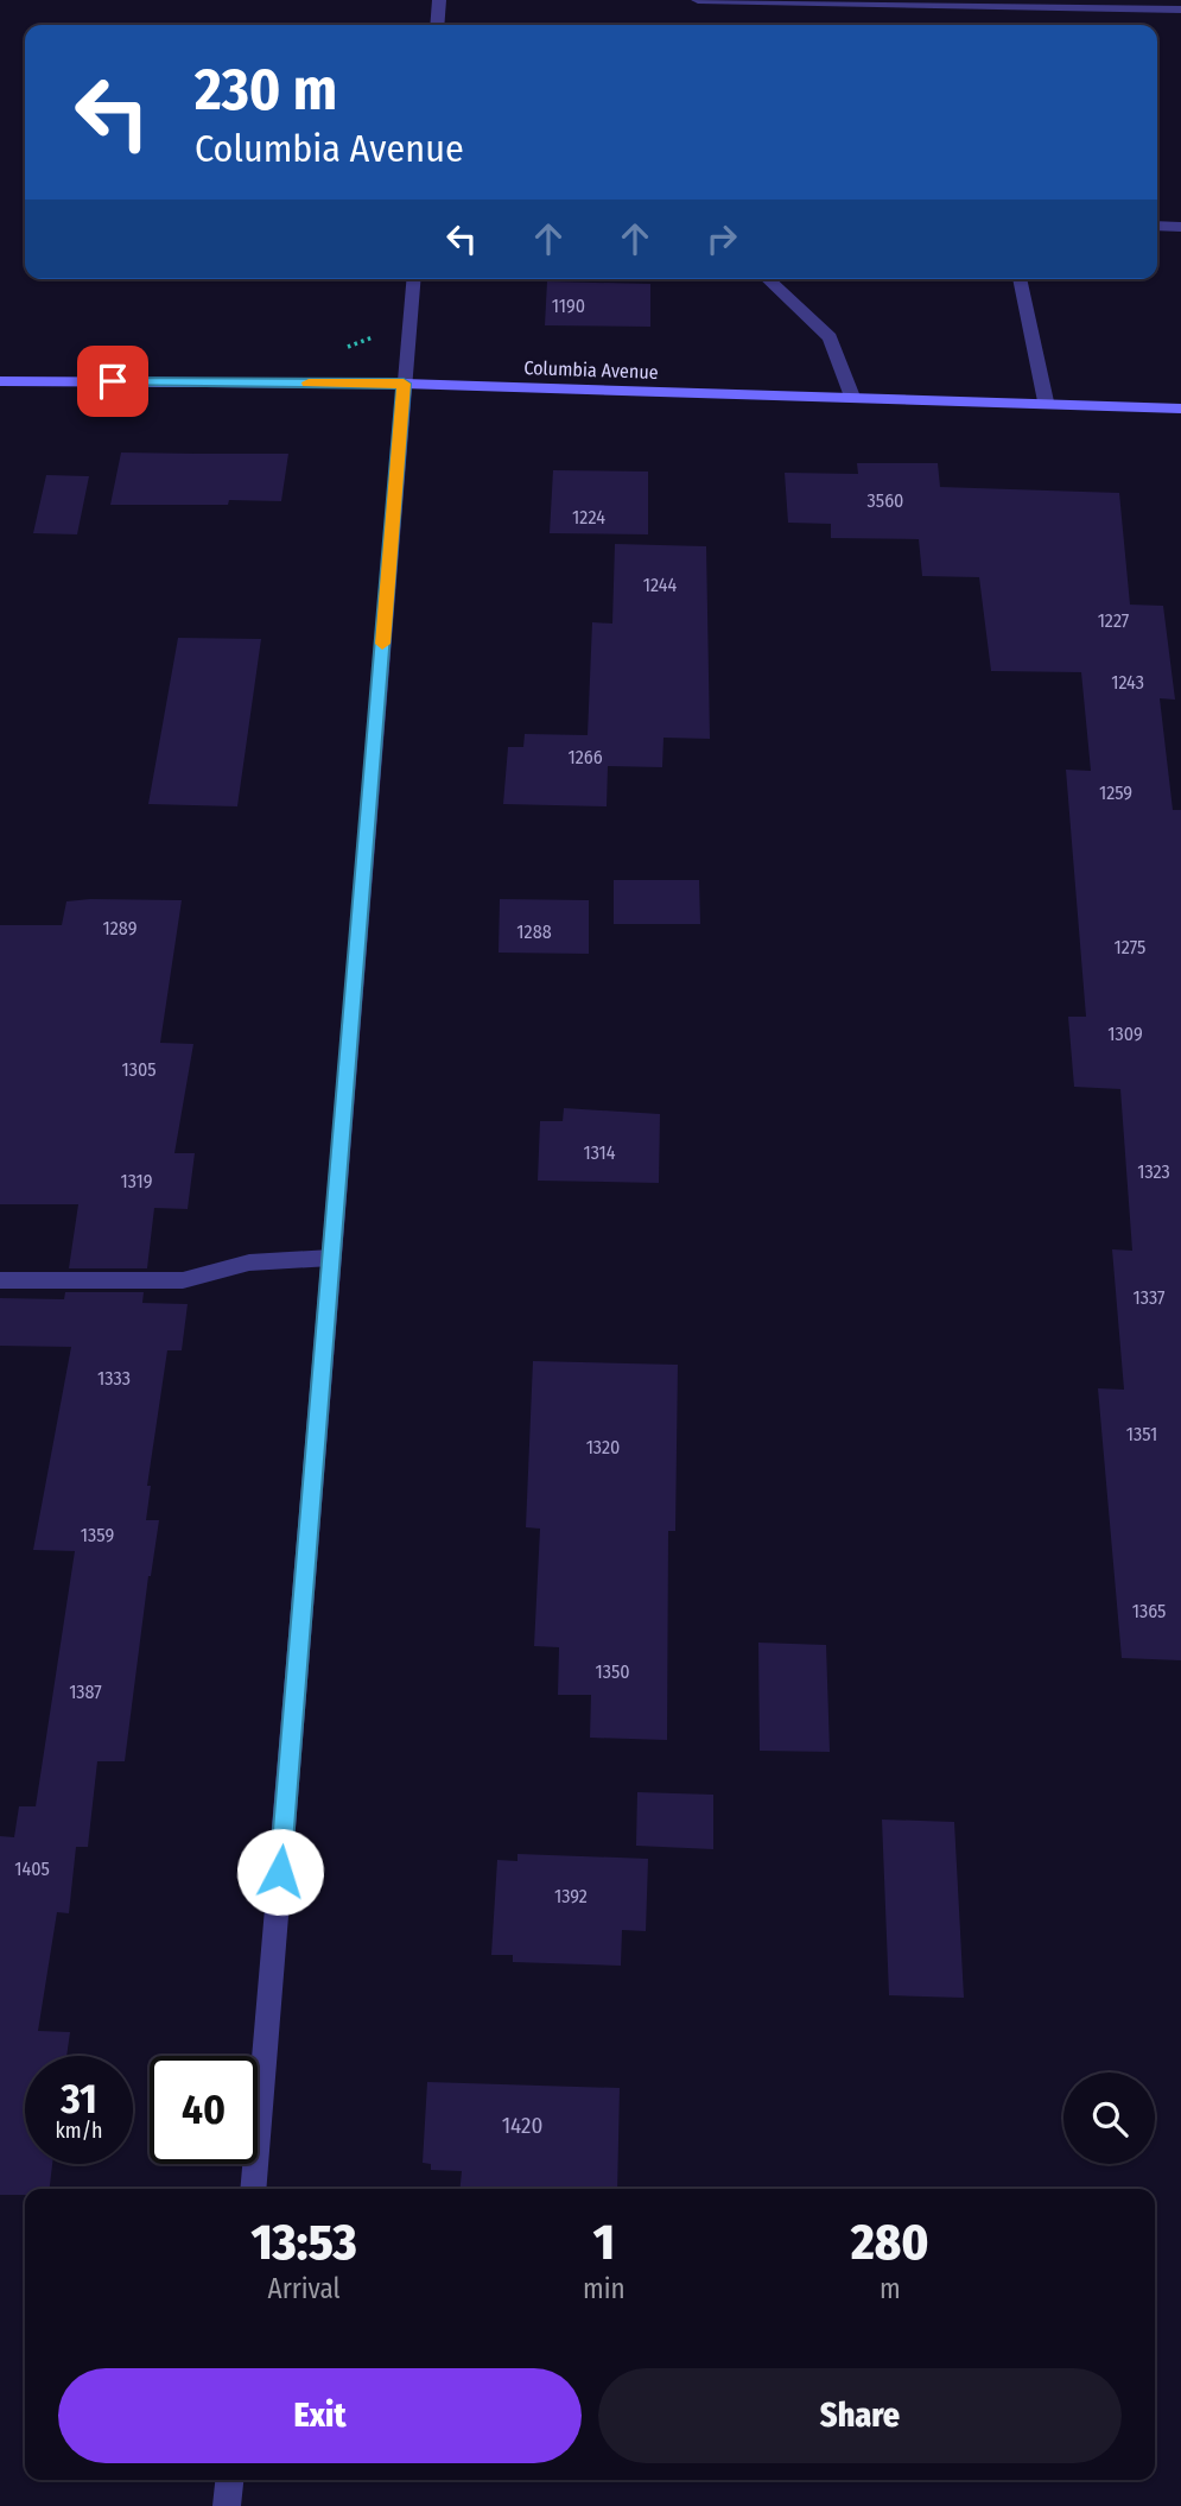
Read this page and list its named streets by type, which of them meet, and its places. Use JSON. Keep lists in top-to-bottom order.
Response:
{
  "streets": {
    "main road": ["Columbia Avenue"]
  },
  "house_numbers": [
    "1190",
    "3560",
    "1224",
    "1244",
    "1227",
    "1243",
    "1266",
    "1259",
    "1289",
    "1288",
    "1275",
    "1309",
    "1305",
    "1314",
    "1323",
    "1319",
    "1337",
    "1333",
    "1351",
    "1320",
    "1359",
    "1365",
    "1350",
    "1387",
    "1405",
    "1392",
    "1420"
  ],
  "page": {
    "turn": ["230 m", "Columbia Avenue"],
    "speed": "31 km/h",
    "limit": "40",
    "eta": [
      "13:53",
      "Arrival",
      "1",
      "min",
      "280",
      "m"
    ],
    "buttons": ["Exit", "Share"]
  }
}
